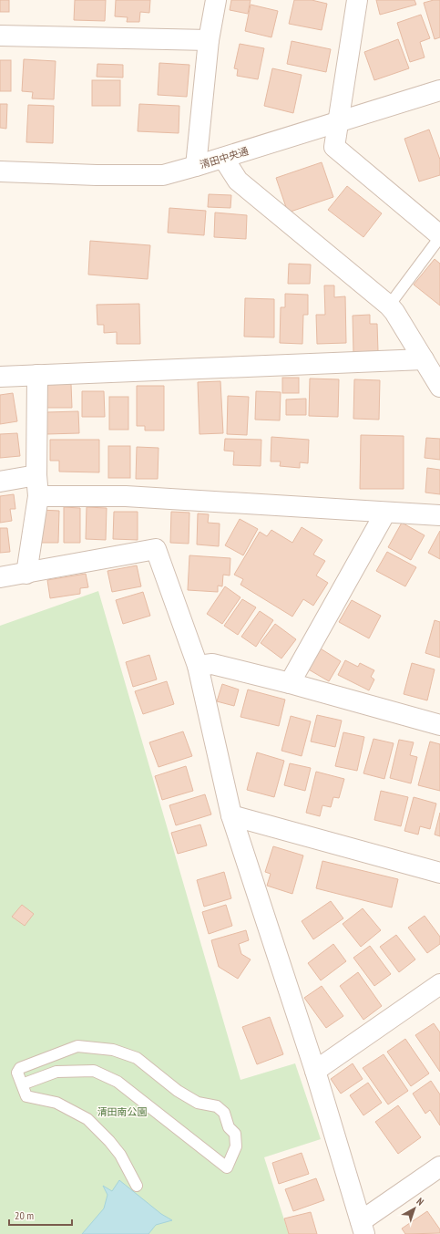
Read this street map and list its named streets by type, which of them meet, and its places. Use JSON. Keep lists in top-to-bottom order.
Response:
{
  "streets": {
    "street": ["清田中央通"]
  },
  "parks": ["清田南公園"],
  "scale_bar": "20 m",
  "north": "top right"
}
